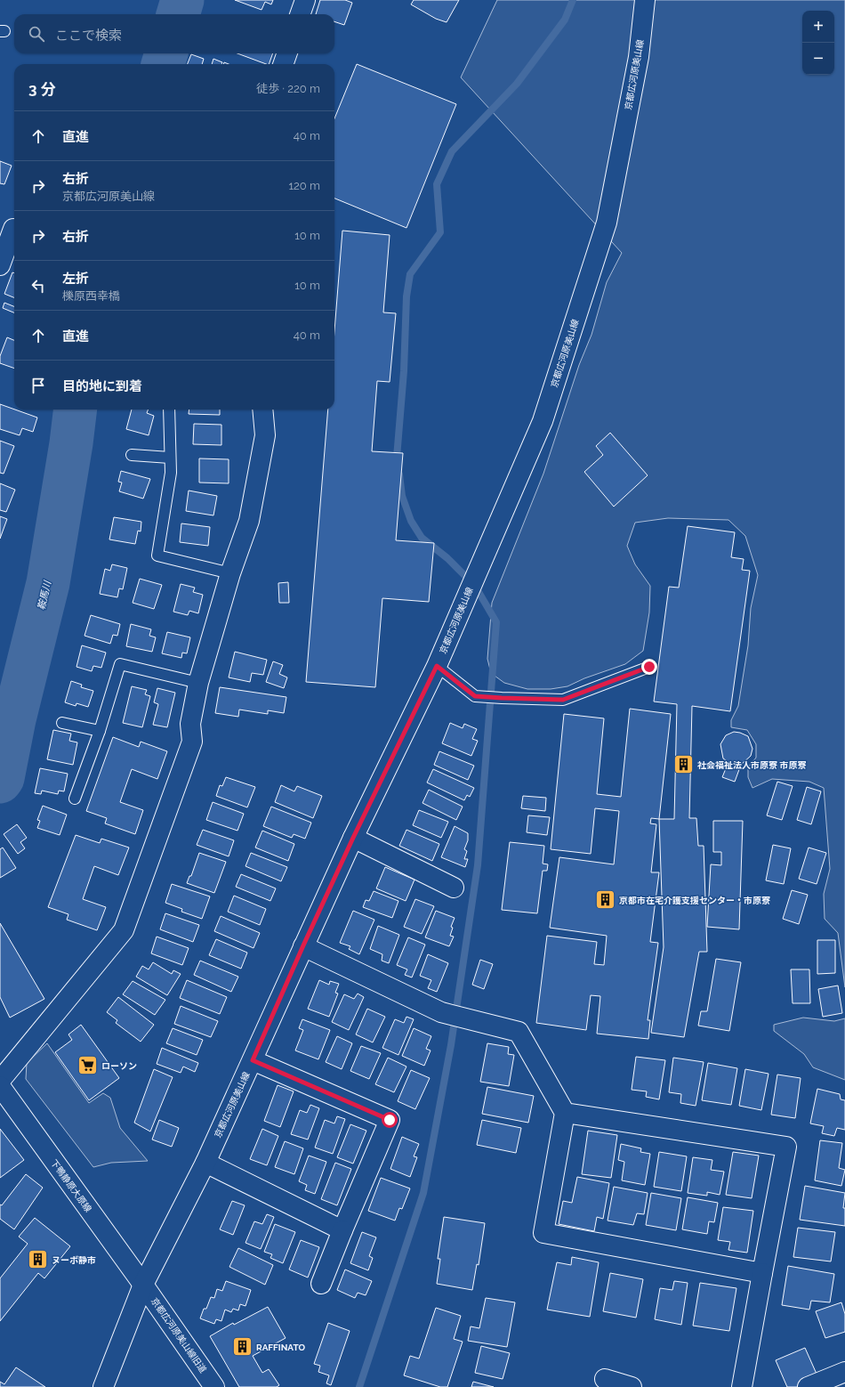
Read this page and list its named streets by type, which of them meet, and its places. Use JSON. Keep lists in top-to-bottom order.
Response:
{
  "streets": {
    "street": ["京都広河原美山線", "下鴨静原大原線", "京都広河原美山線旧道"]
  },
  "crossings": [
    ["京都広河原美山線", "下鴨静原大原線"],
    ["京都広河原美山線", "京都広河原美山線旧道"],
    ["下鴨静原大原線", "京都広河原美山線旧道"]
  ],
  "water": ["鞍馬川"],
  "places": {
    "building": [
      "社会福祉法人市原寮 市原寮",
      "京都市在宅介護支援センター・市原寮",
      "ヌーボ静市",
      "RAFFINATO"
    ],
    "supermarket": ["ローソン"]
  },
  "page": {
    "map_buttons": ["+", "−"],
    "search": "ここで検索",
    "heading": ["3 分", "徒歩 · 220 m"],
    "list": [
      ["直進", "40 m"],
      ["右折", "京都広河原美山線", "120 m"],
      ["右折", "10 m"],
      ["左折", "櫟原西幸橋", "10 m"],
      ["直進", "40 m"],
      "目的地に到着"
    ]
  }
}
